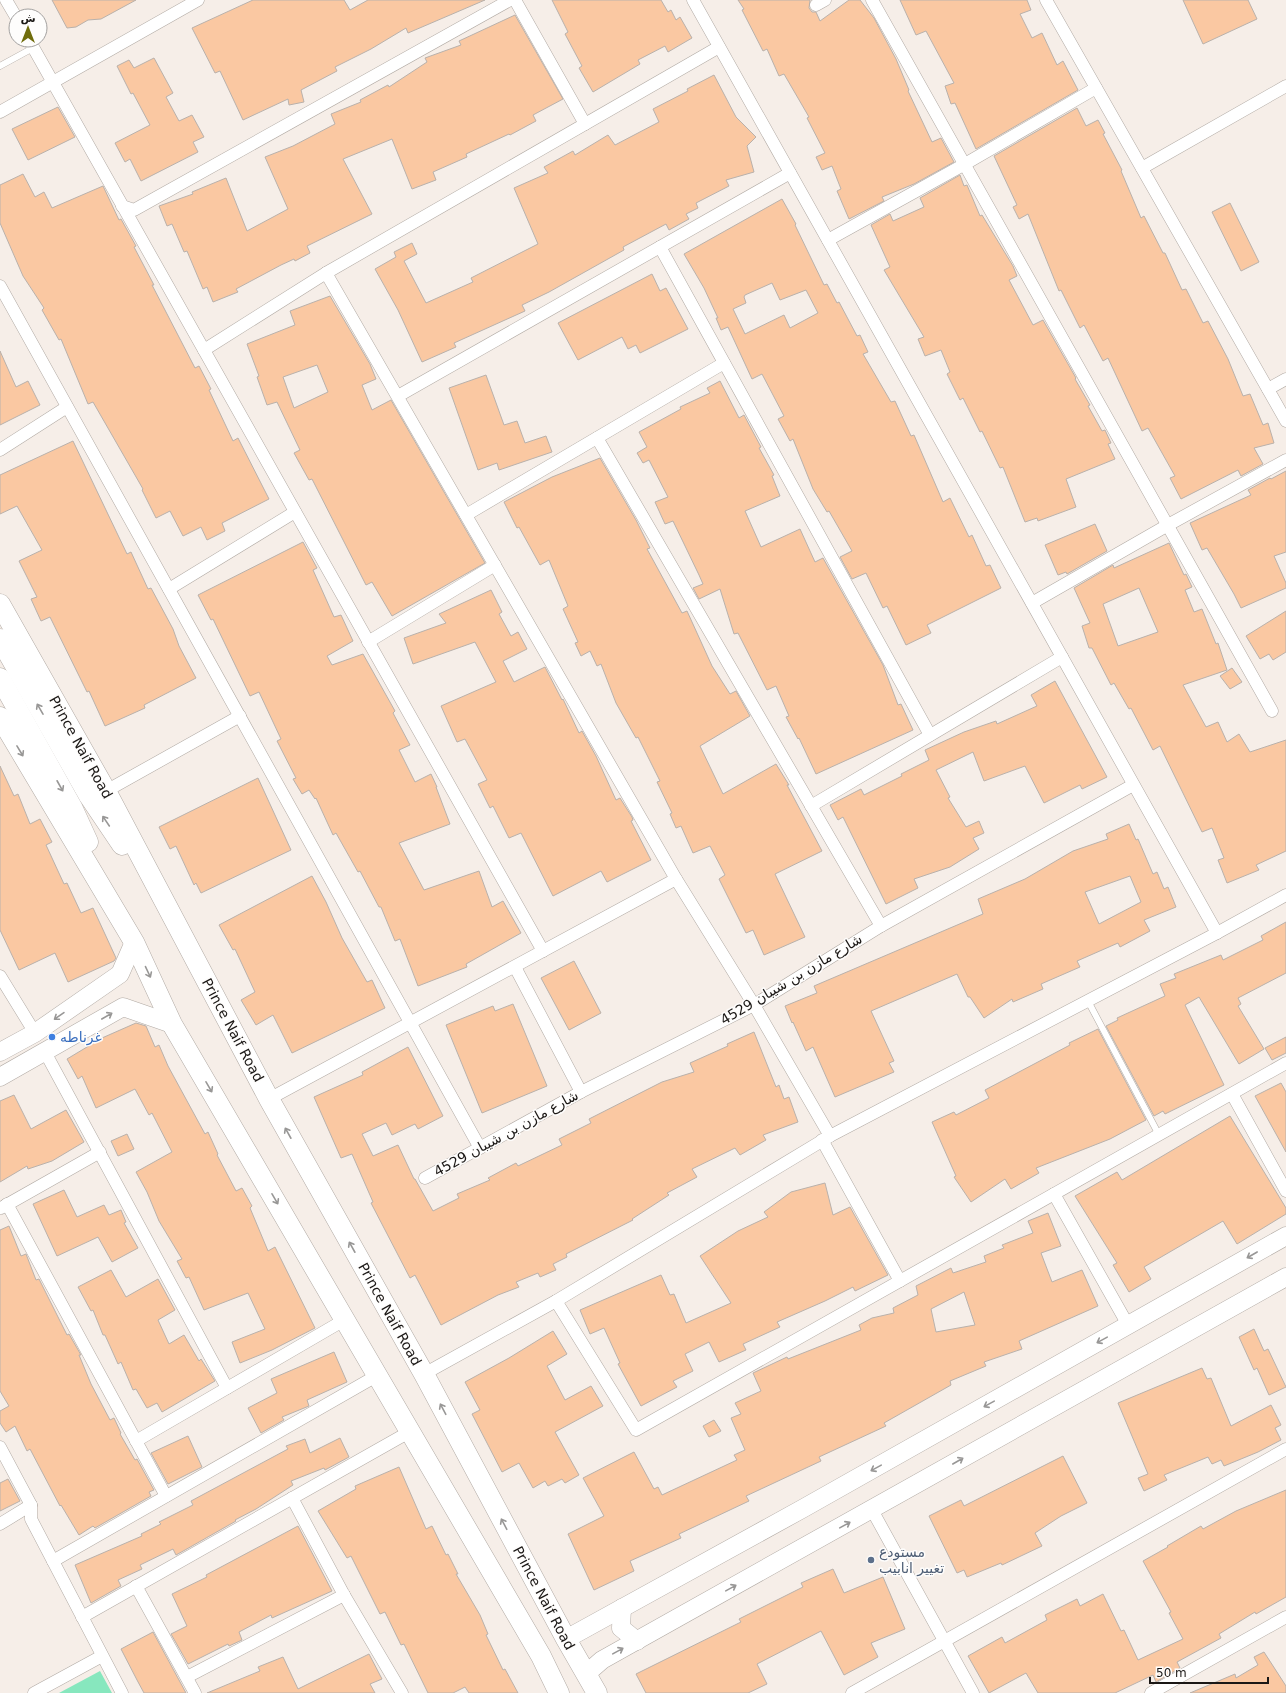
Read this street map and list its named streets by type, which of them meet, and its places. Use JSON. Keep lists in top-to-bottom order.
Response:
{
  "streets": {
    "main road": ["Prince Naif Road"],
    "street": ["شارع مازن بن شيبان 4529"]
  },
  "places": ["غرناطه", "مستودع تغيير انابيب"],
  "scale_bar": "50 m",
  "north": "top"
}
